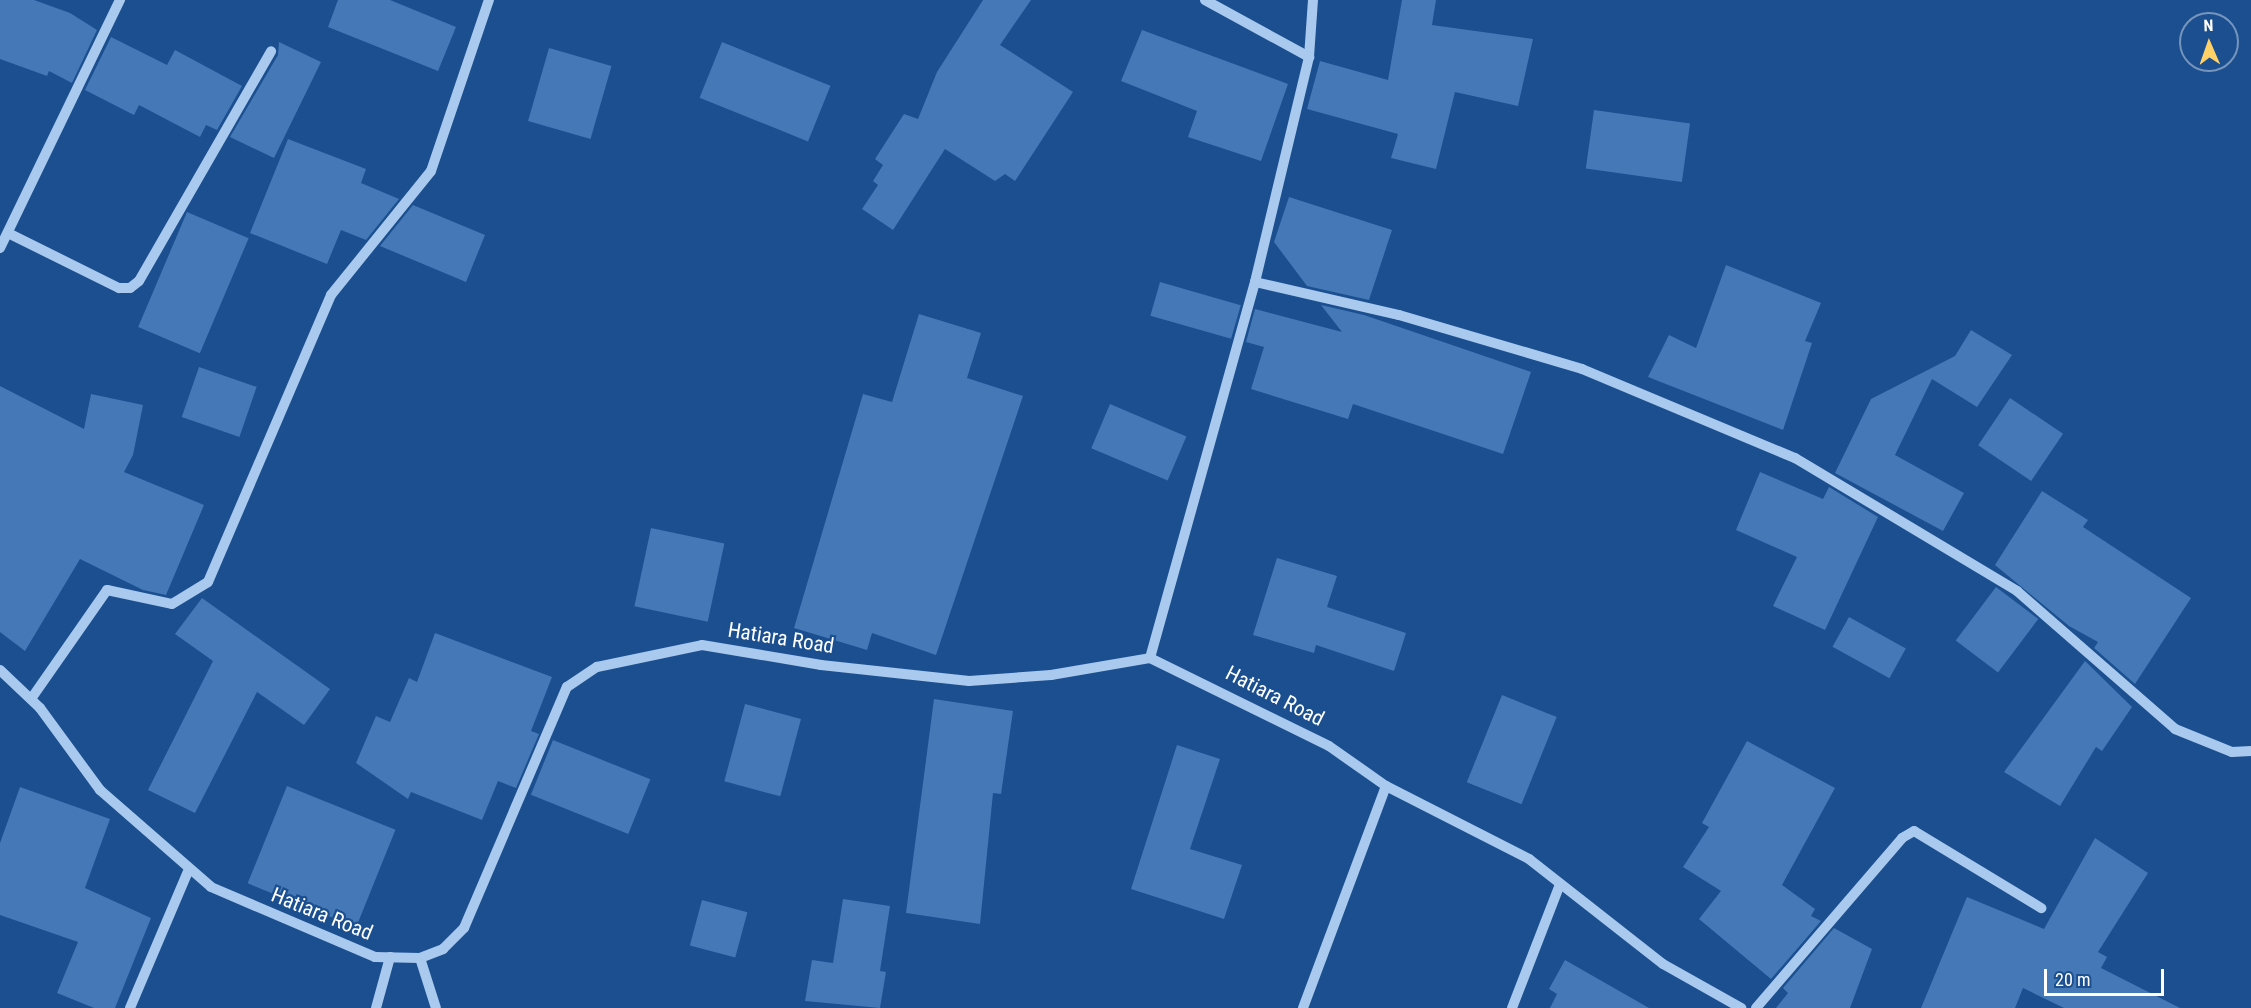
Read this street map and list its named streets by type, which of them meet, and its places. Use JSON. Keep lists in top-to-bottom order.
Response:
{
  "streets": {
    "street": ["Hatiara Road"]
  },
  "scale_bar": "20 m",
  "north": "top"
}
